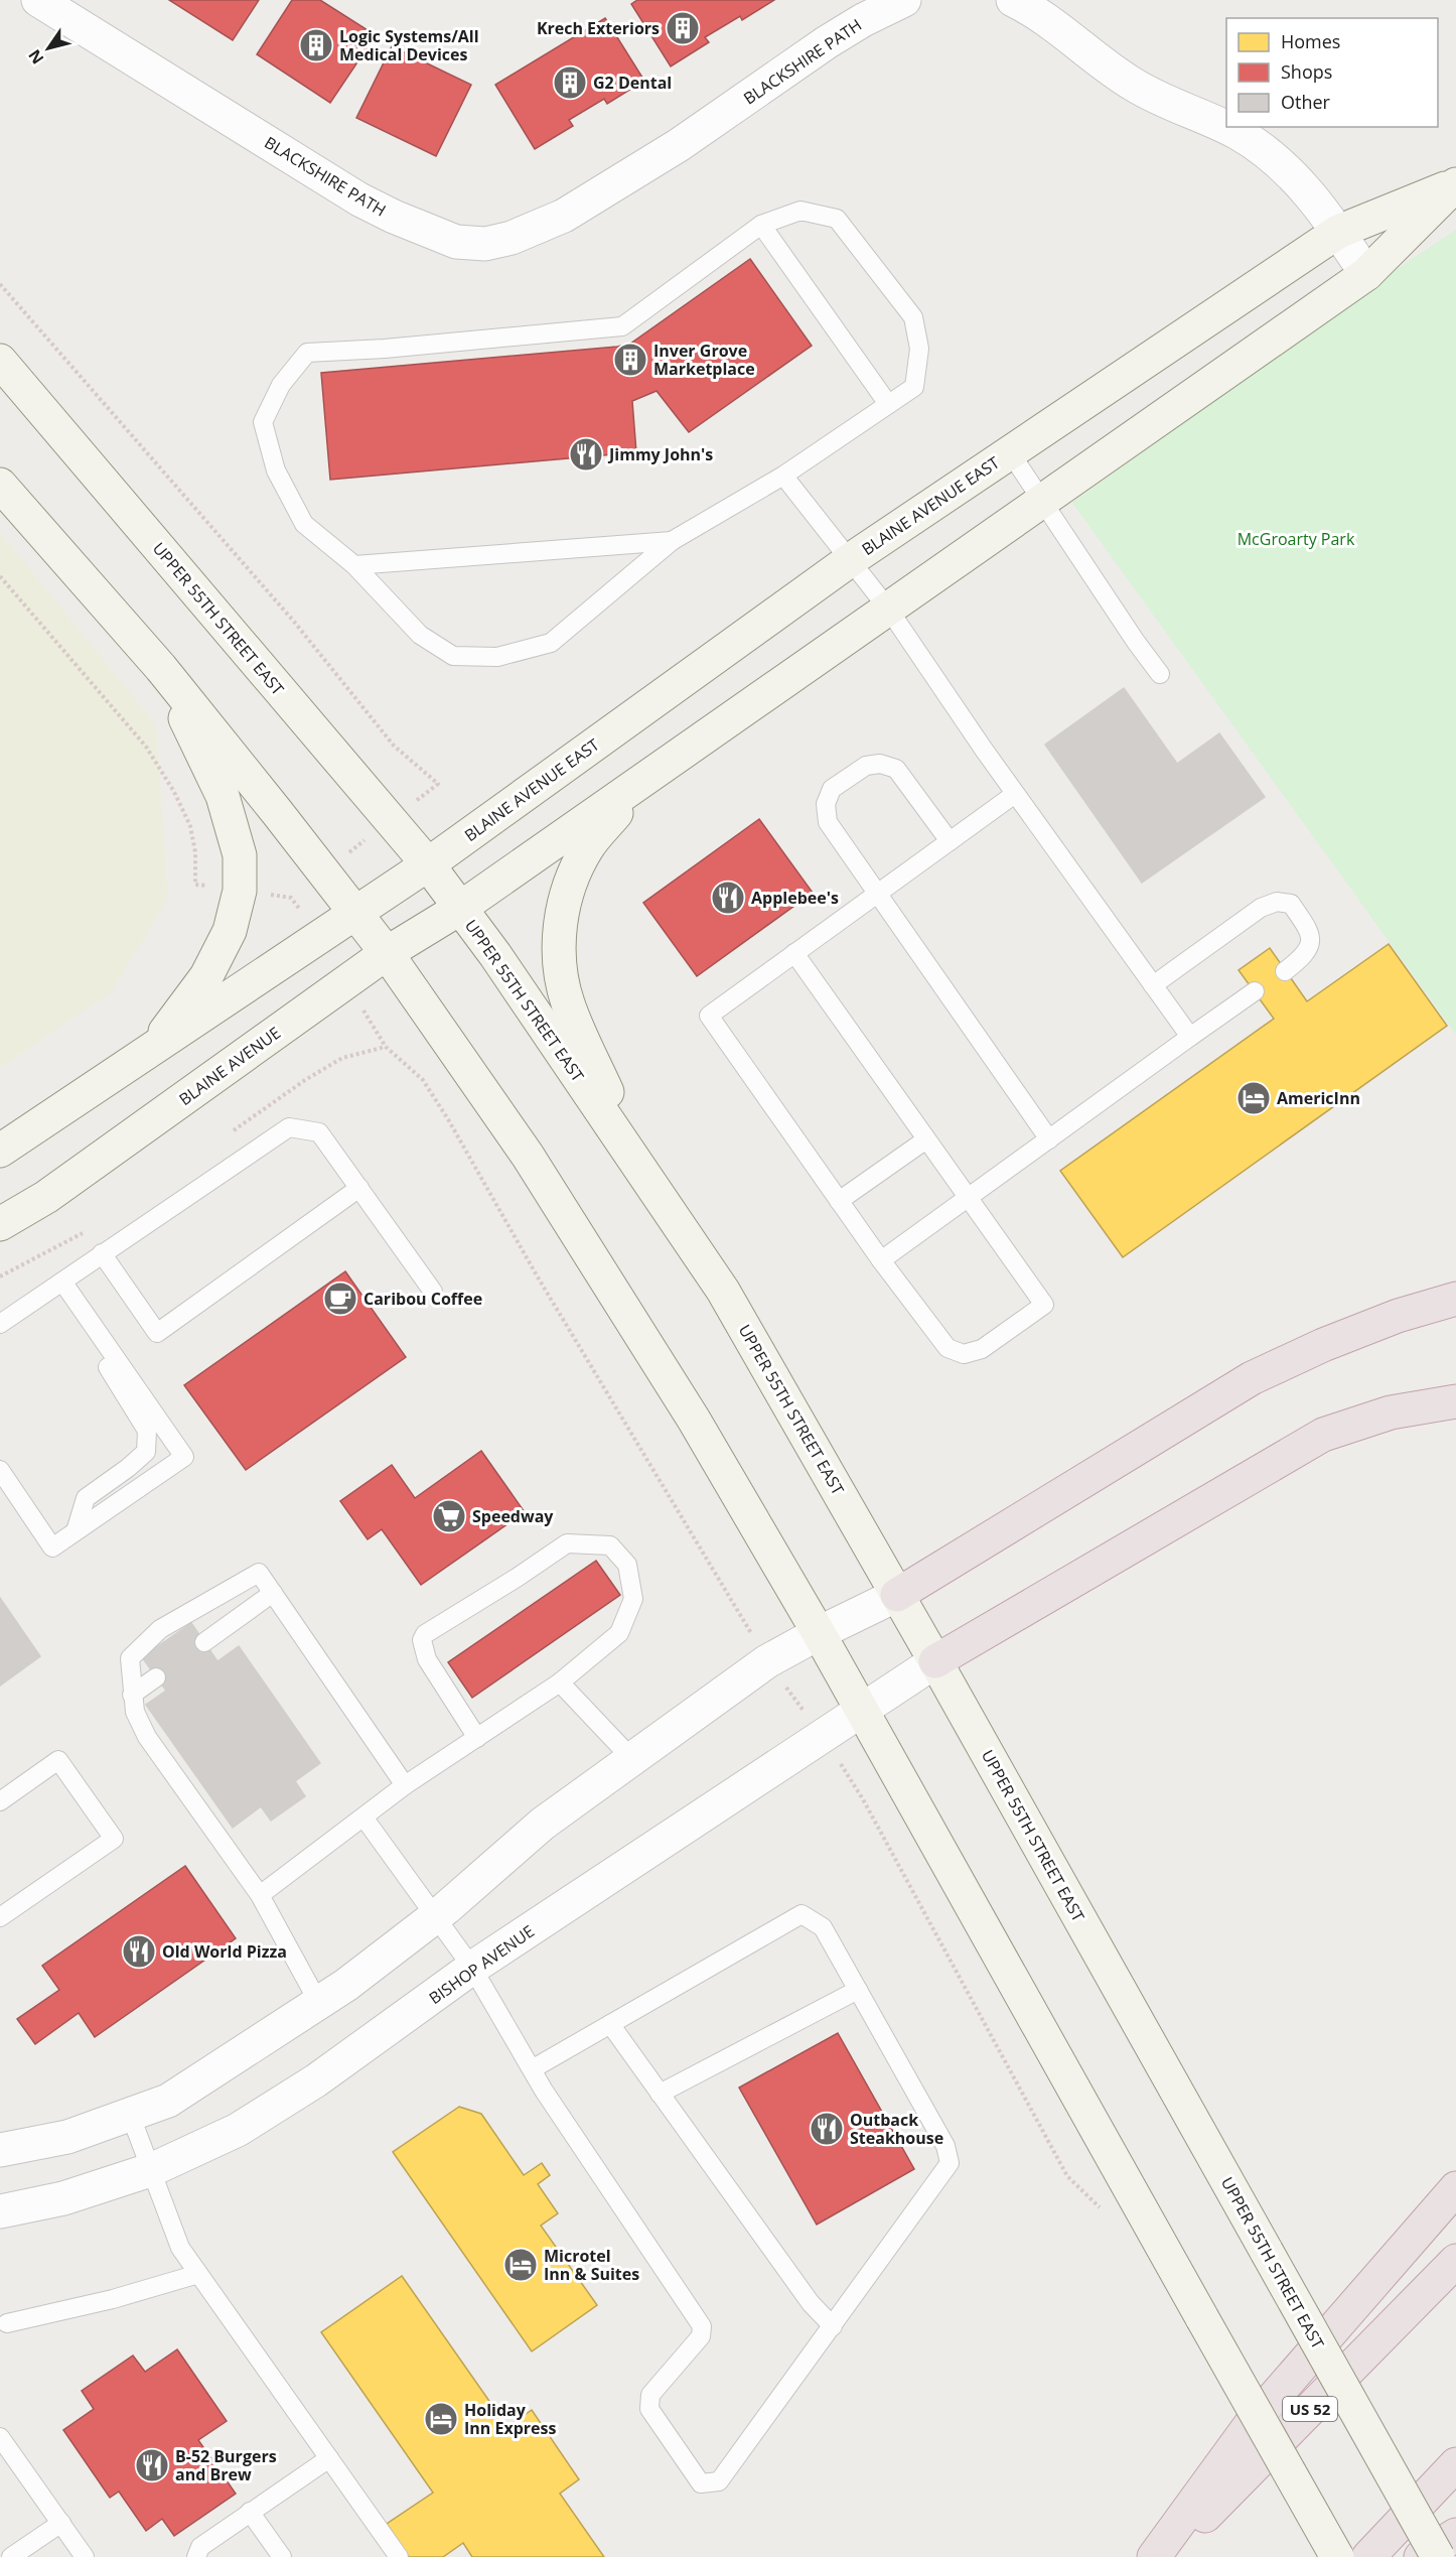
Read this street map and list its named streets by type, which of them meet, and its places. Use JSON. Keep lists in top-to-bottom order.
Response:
{
  "streets": {
    "highway": ["US 52"],
    "street": [
      "BLACKSHIRE PATH",
      "BLAINE AVENUE EAST",
      "UPPER 55TH STREET EAST",
      "BLAINE AVENUE",
      "BISHOP AVENUE"
    ]
  },
  "crossings": [
    ["BLAINE AVENUE EAST", "UPPER 55TH STREET EAST"],
    ["BLAINE AVENUE EAST", "BLAINE AVENUE"],
    ["UPPER 55TH STREET EAST", "BLAINE AVENUE"],
    ["UPPER 55TH STREET EAST", "BISHOP AVENUE"]
  ],
  "parks": ["McGroarty Park"],
  "places": {
    "building": [
      "Krech Exteriors",
      "Logic Systems/All Medical Devices",
      "G2 Dental",
      "Inver Grove Marketplace"
    ],
    "restaurant": [
      "Jimmy John's",
      "Applebee's",
      "Old World Pizza",
      "Outback Steakhouse",
      "B-52 Burgers and Brew"
    ],
    "hotel": ["AmericInn", "Microtel Inn & Suites", "Holiday Inn Express"],
    "cafe": ["Caribou Coffee"],
    "supermarket": ["Speedway"]
  },
  "legend": ["Homes", "Shops", "Other"],
  "north": "bottom left"
}
